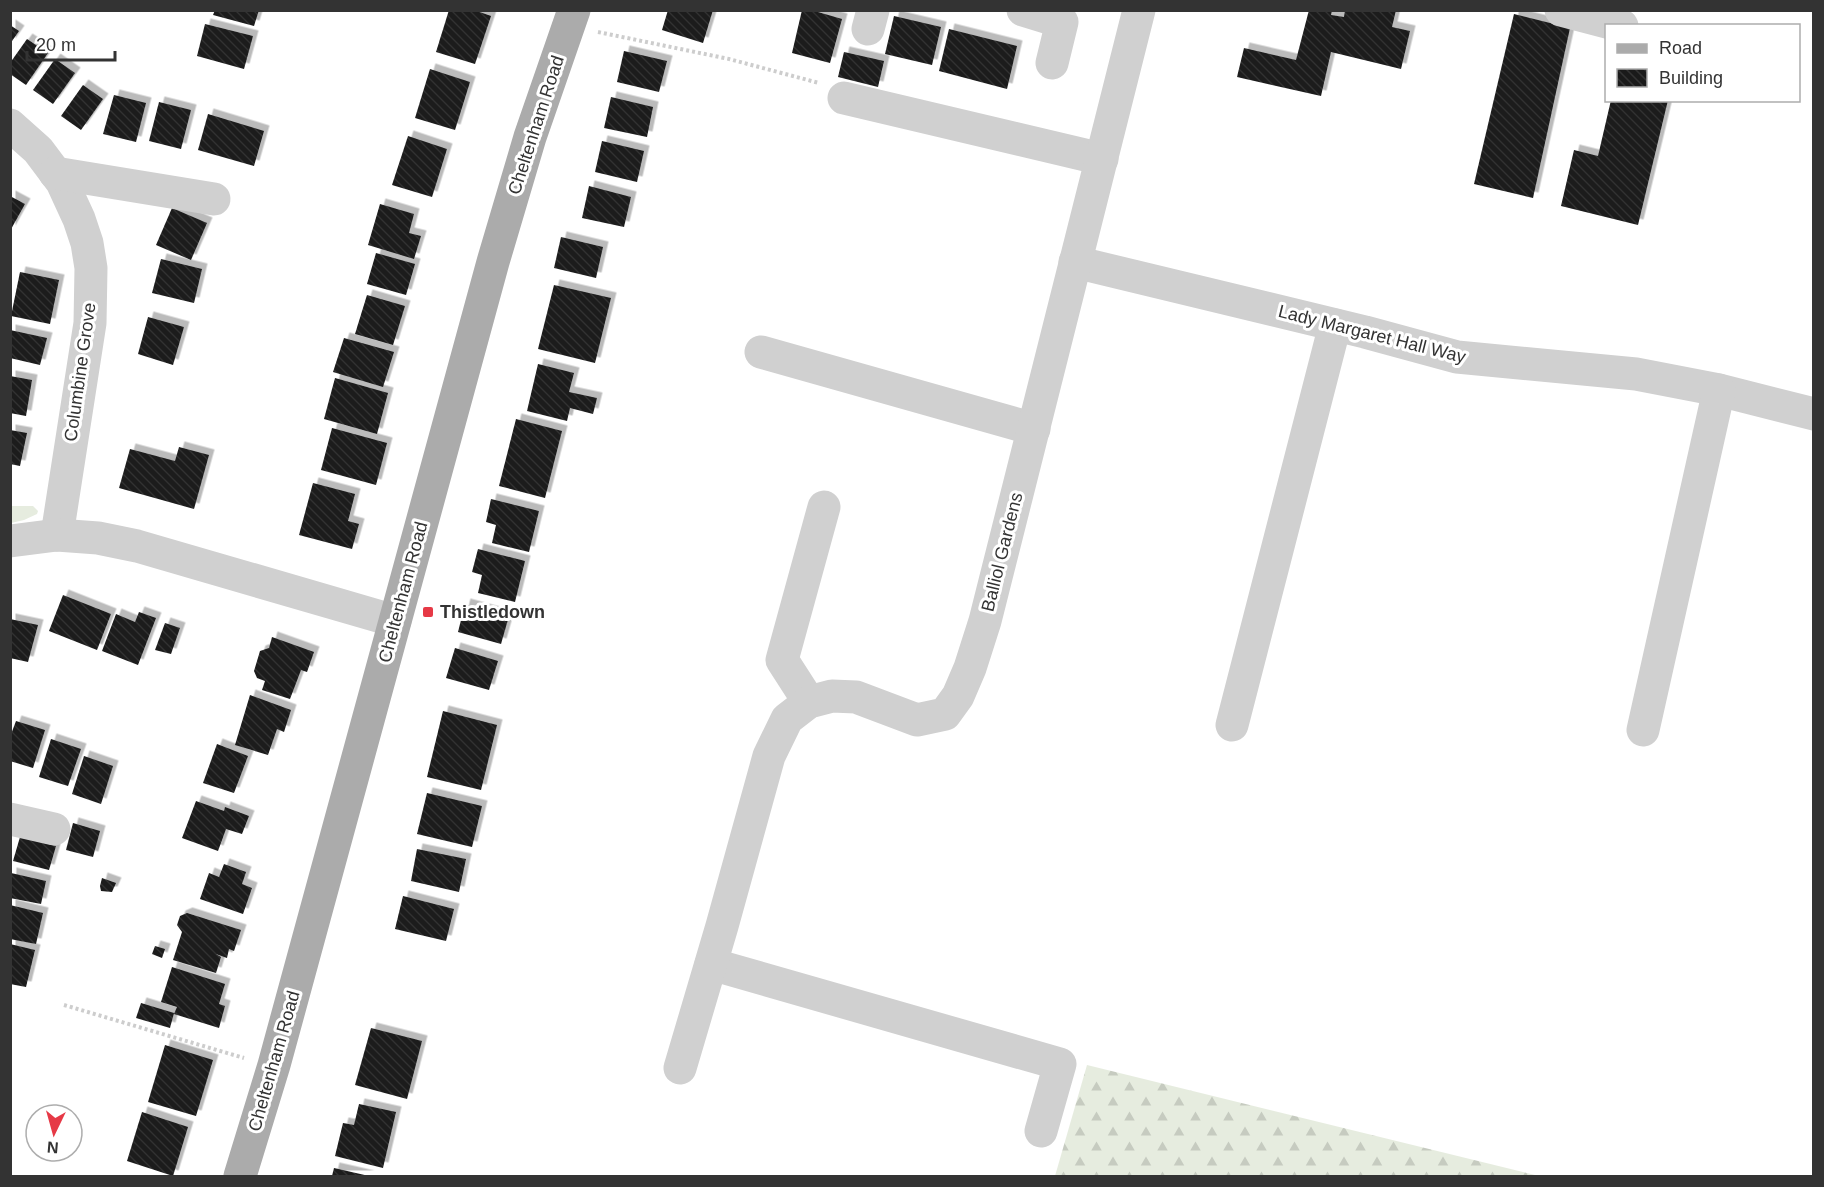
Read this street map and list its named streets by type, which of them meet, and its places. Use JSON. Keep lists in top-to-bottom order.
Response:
{
  "streets": {
    "main road": ["Cheltenham Road"],
    "street": ["Lady Margaret Hall Way", "Columbine Grove", "Balliol Gardens"]
  },
  "crossings": [
    ["Lady Margaret Hall Way", "Balliol Gardens"]
  ],
  "places": {
    "transit": ["Thistledown"]
  },
  "legend": ["Road", "Building"],
  "scale_bar": "20 m",
  "north": "bottom"
}
